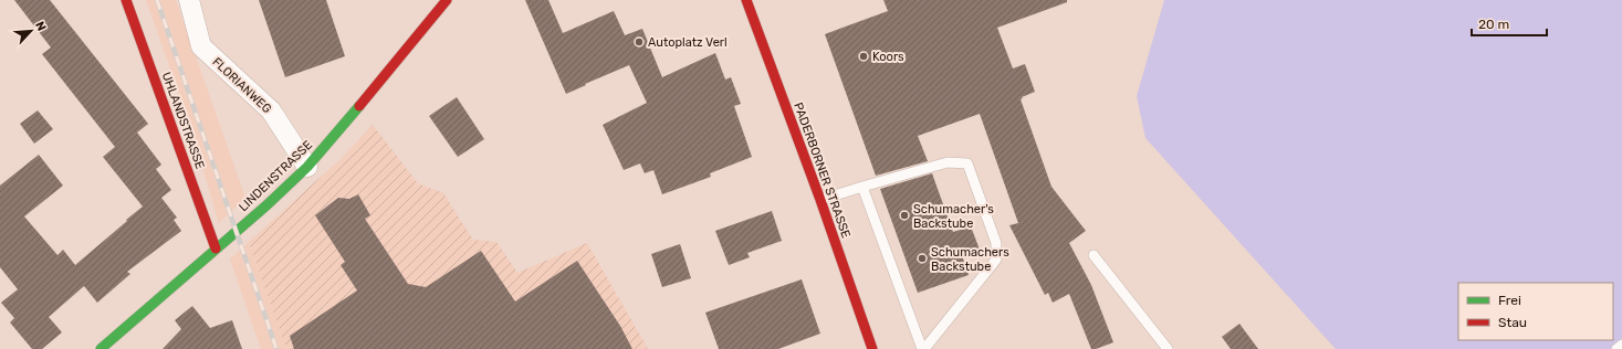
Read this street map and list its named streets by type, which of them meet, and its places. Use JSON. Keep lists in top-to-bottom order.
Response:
{
  "streets": {
    "street": [
      "FLORIANWEG",
      "UHLANDSTRASSE",
      "PADERBORNER STRASSE",
      "LINDENSTRASSE"
    ]
  },
  "crossings": [
    ["FLORIANWEG", "LINDENSTRASSE"],
    ["UHLANDSTRASSE", "LINDENSTRASSE"]
  ],
  "places": [
    "Autoplatz Verl",
    "Koors",
    "Schumacher's Backstube",
    "Schumachers Backstube"
  ],
  "legend": ["Frei", "Stau"],
  "scale_bar": "20 m",
  "north": "top right"
}
